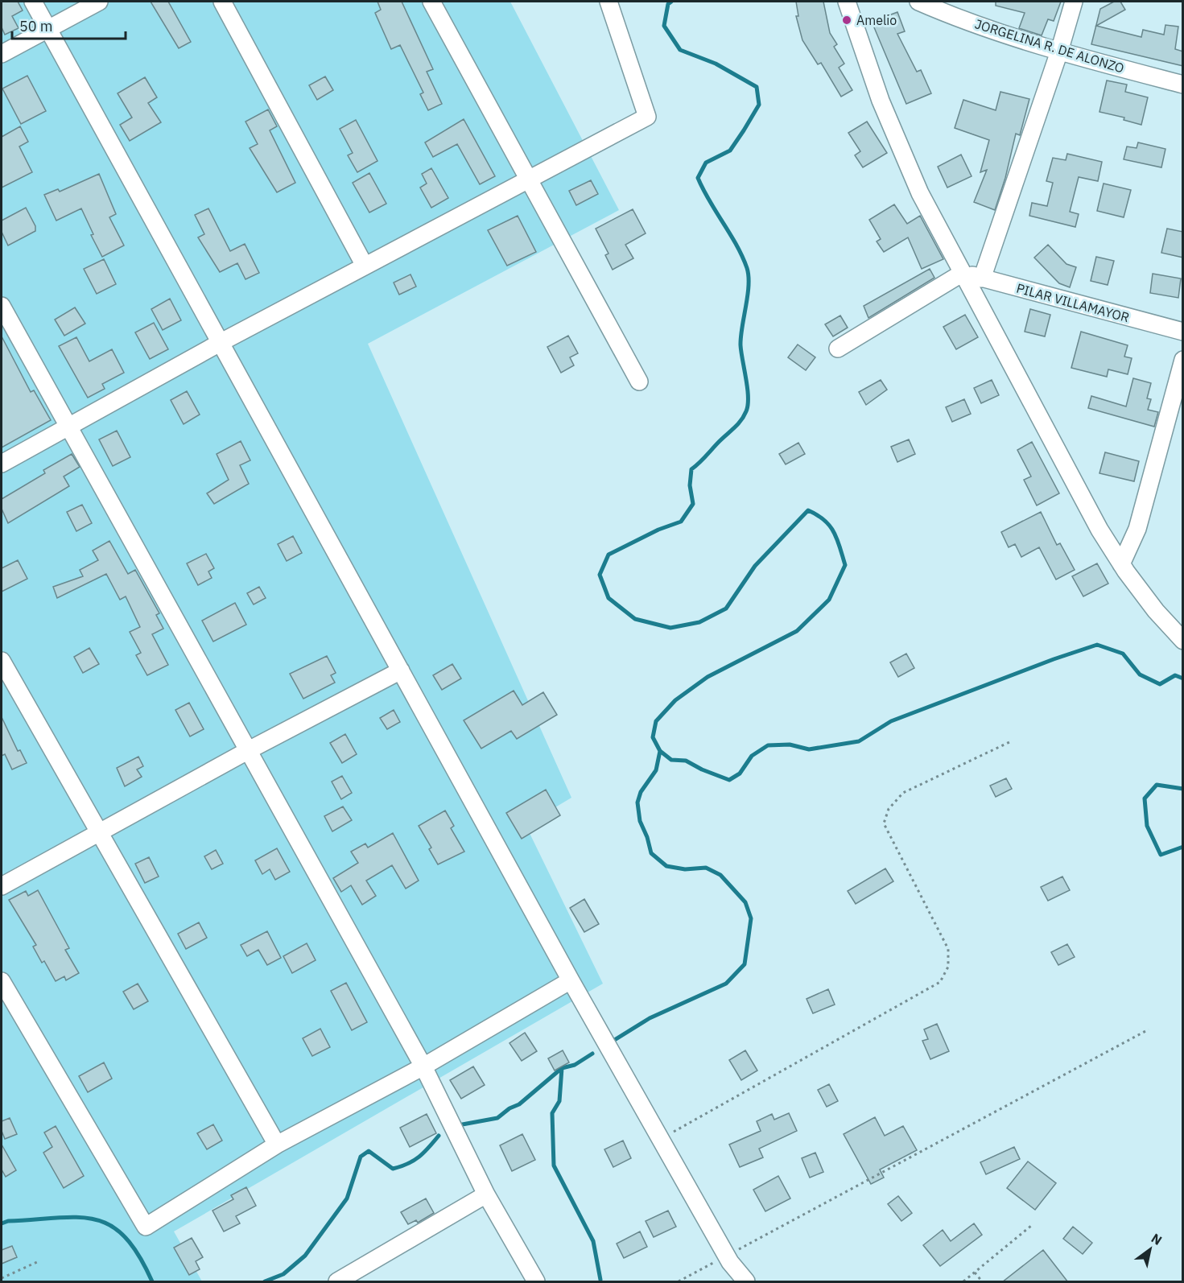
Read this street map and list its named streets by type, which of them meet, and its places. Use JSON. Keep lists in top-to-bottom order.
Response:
{
  "streets": {
    "street": ["JORGELINA R. DE ALONZO", "PILAR VILLAMAYOR"]
  },
  "places": ["Amelio"],
  "scale_bar": "50 m",
  "north": "top right"
}
